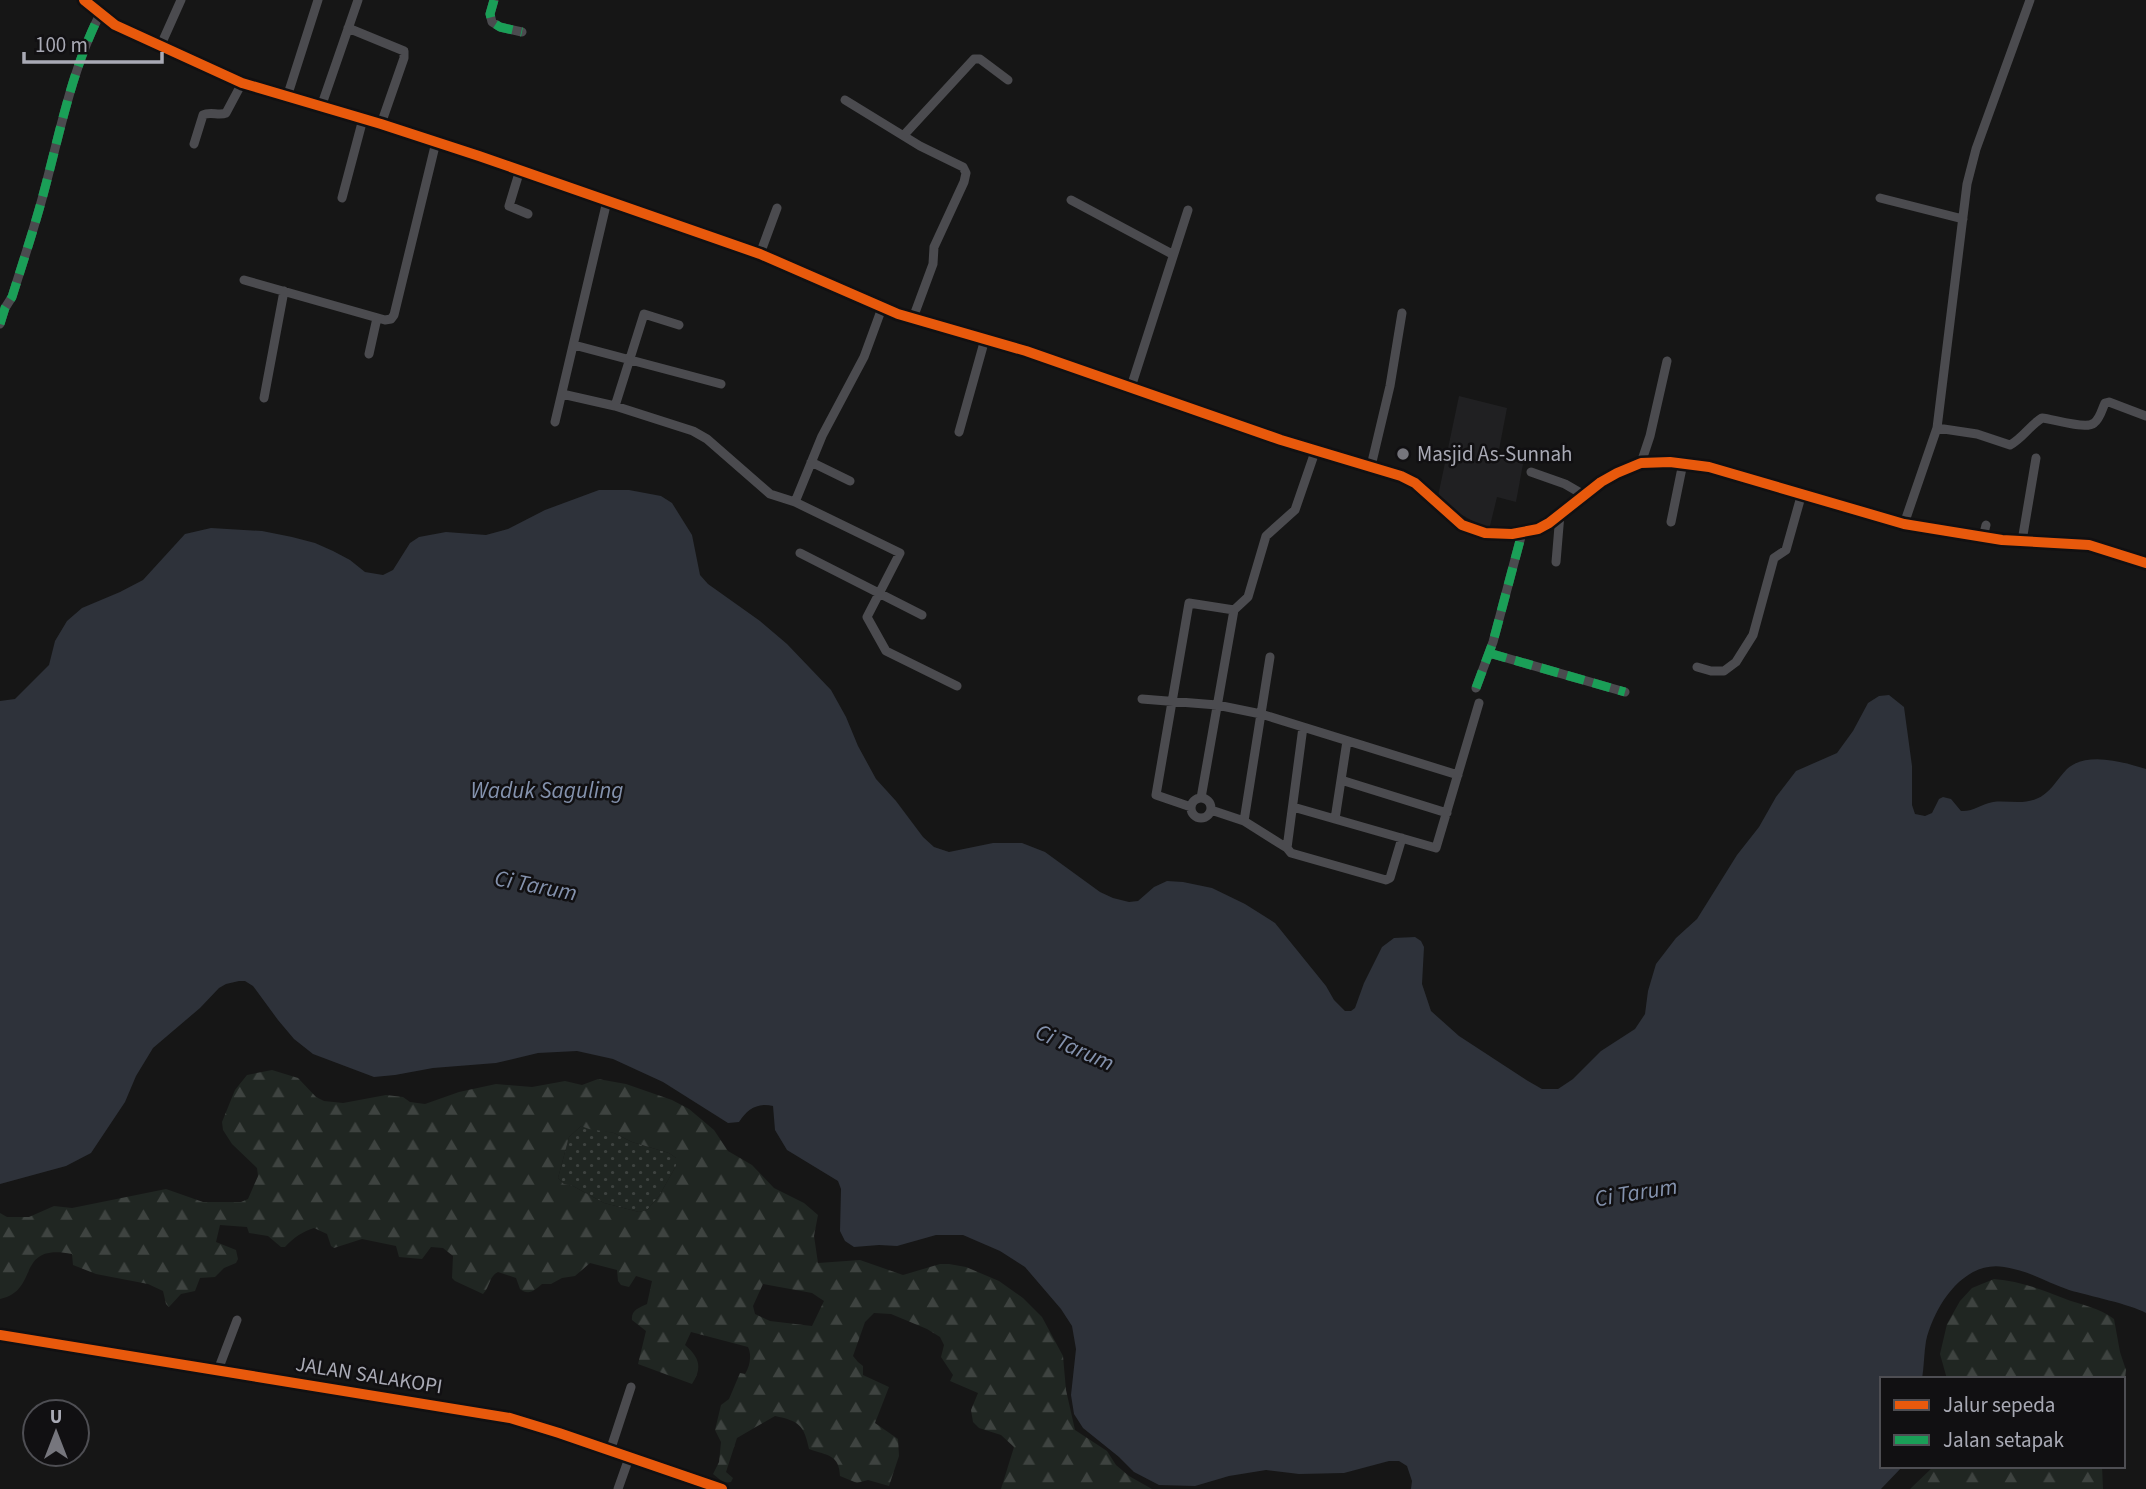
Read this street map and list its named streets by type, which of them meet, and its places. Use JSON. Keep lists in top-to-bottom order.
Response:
{
  "streets": {
    "street": ["JALAN SALAKOPI"]
  },
  "water": ["Waduk Saguling", "Ci Tarum"],
  "places": ["Masjid As-Sunnah"],
  "legend": ["Jalur sepeda", "Jalan setapak"],
  "scale_bar": "100 m",
  "north": "top"
}
